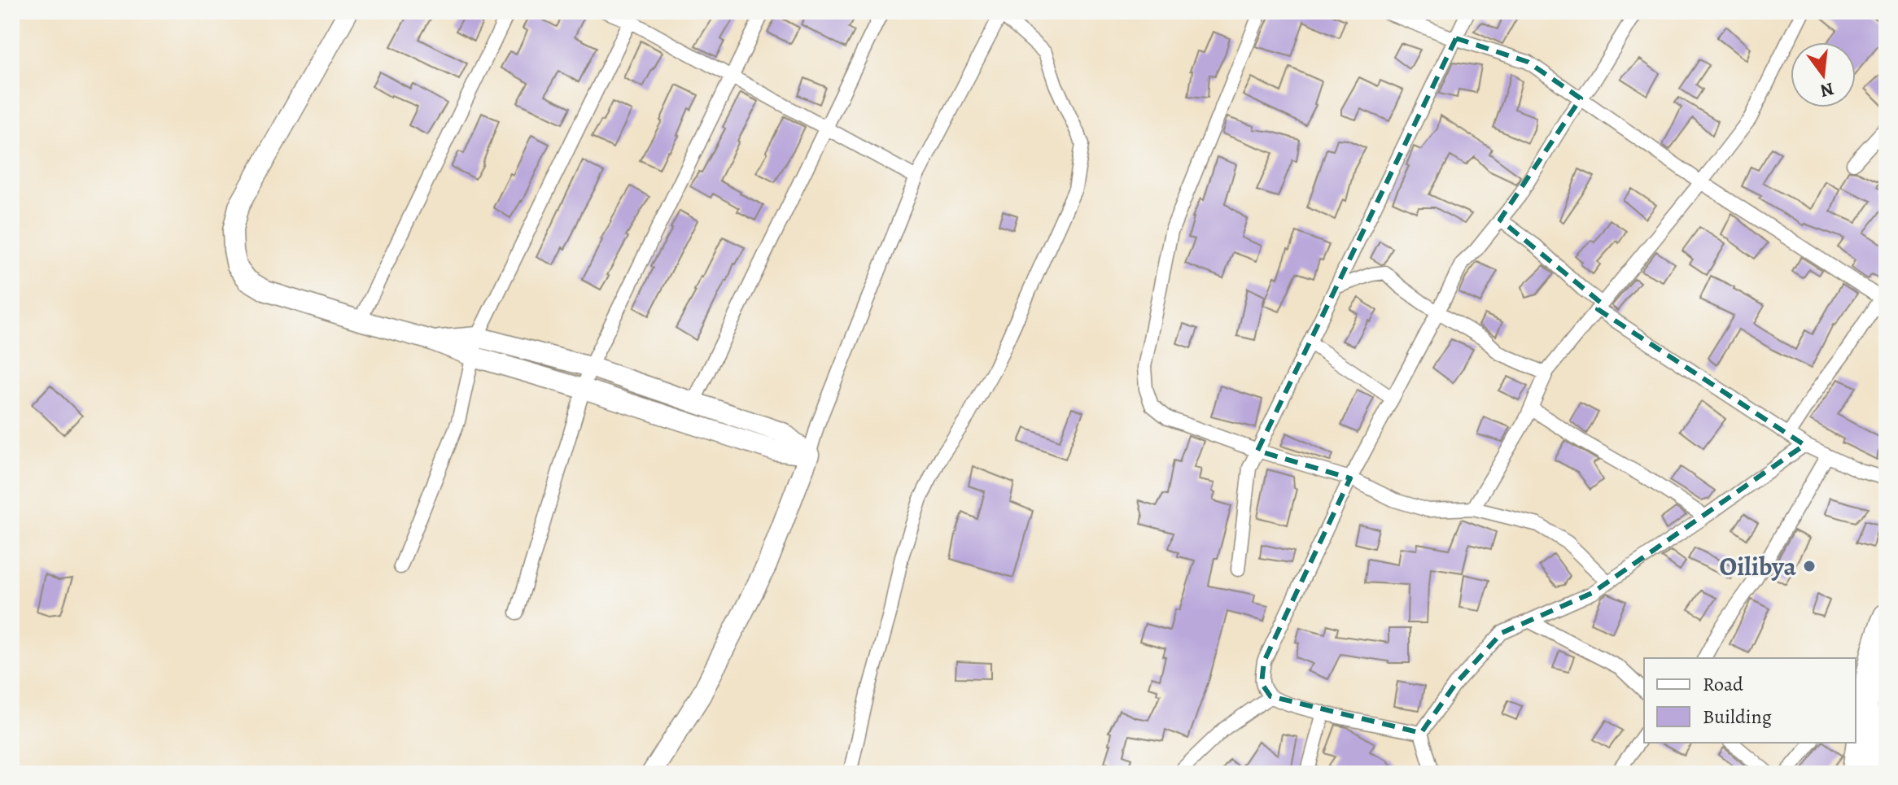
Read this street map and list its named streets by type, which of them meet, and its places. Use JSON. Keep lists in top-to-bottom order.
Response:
{
  "places": ["Oilibya"],
  "legend": ["Road", "Building"],
  "north": "bottom"
}
